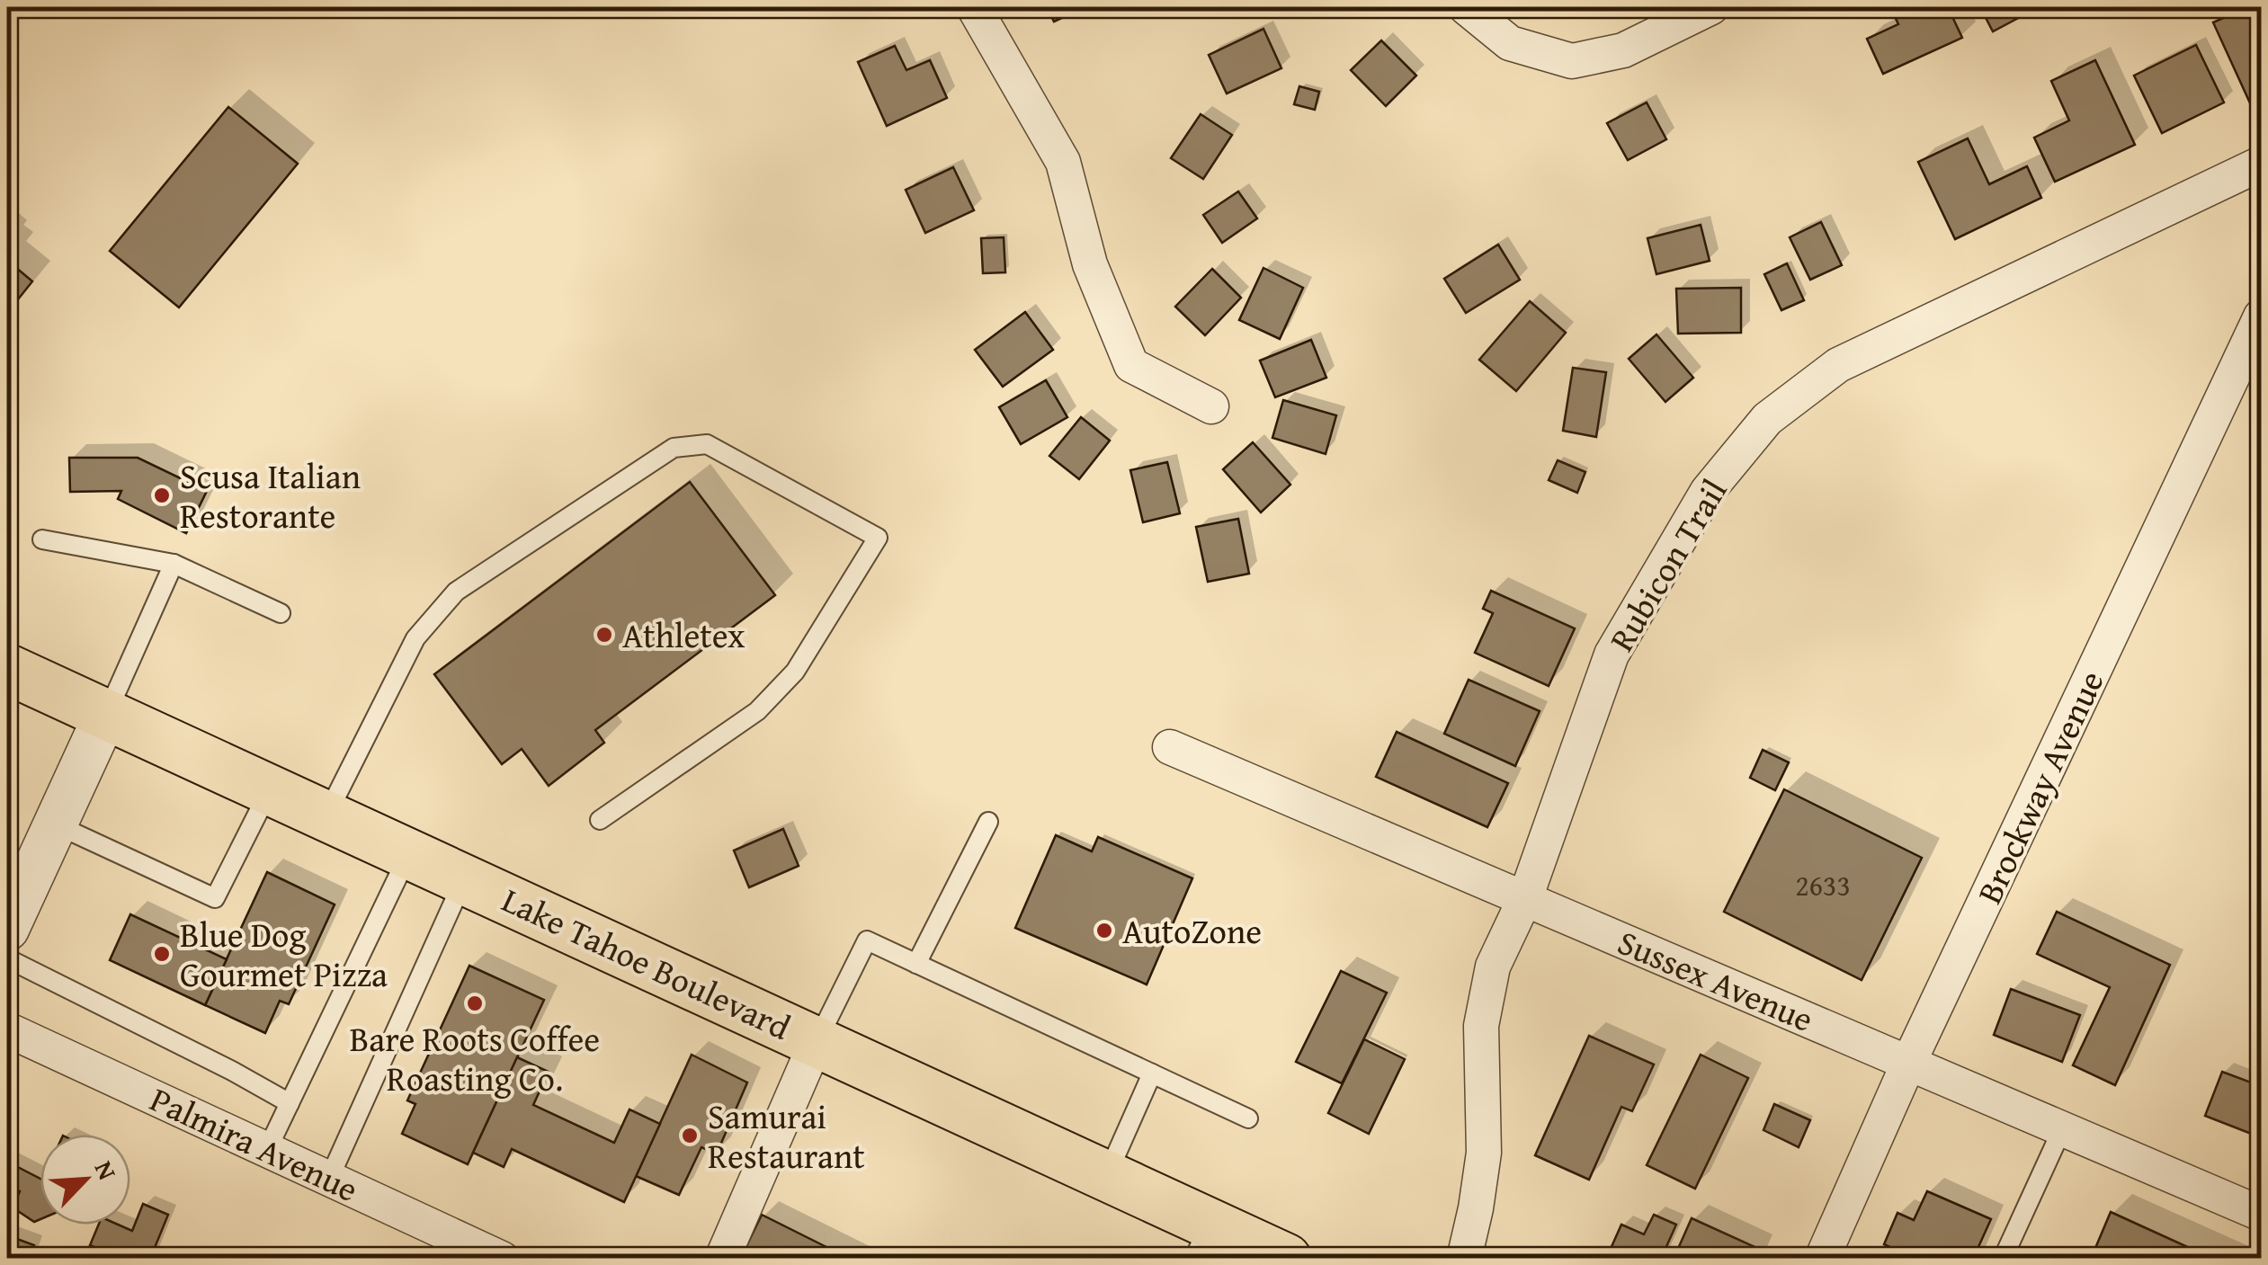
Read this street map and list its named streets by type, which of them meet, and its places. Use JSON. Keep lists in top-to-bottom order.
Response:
{
  "streets": {
    "highway": ["Lake Tahoe Boulevard"],
    "street": [
      "Rubicon Trail",
      "Brockway Avenue",
      "Sussex Avenue",
      "Palmira Avenue"
    ]
  },
  "crossings": [
    ["Rubicon Trail", "Sussex Avenue"],
    ["Brockway Avenue", "Sussex Avenue"]
  ],
  "places": [
    "Scusa Italian Restorante",
    "Athletex",
    "AutoZone",
    "Blue Dog Gourmet Pizza",
    "Bare Roots Coffee Roasting Co.",
    "Samurai Restaurant"
  ],
  "house_numbers": ["2633"],
  "north": "top right"
}
